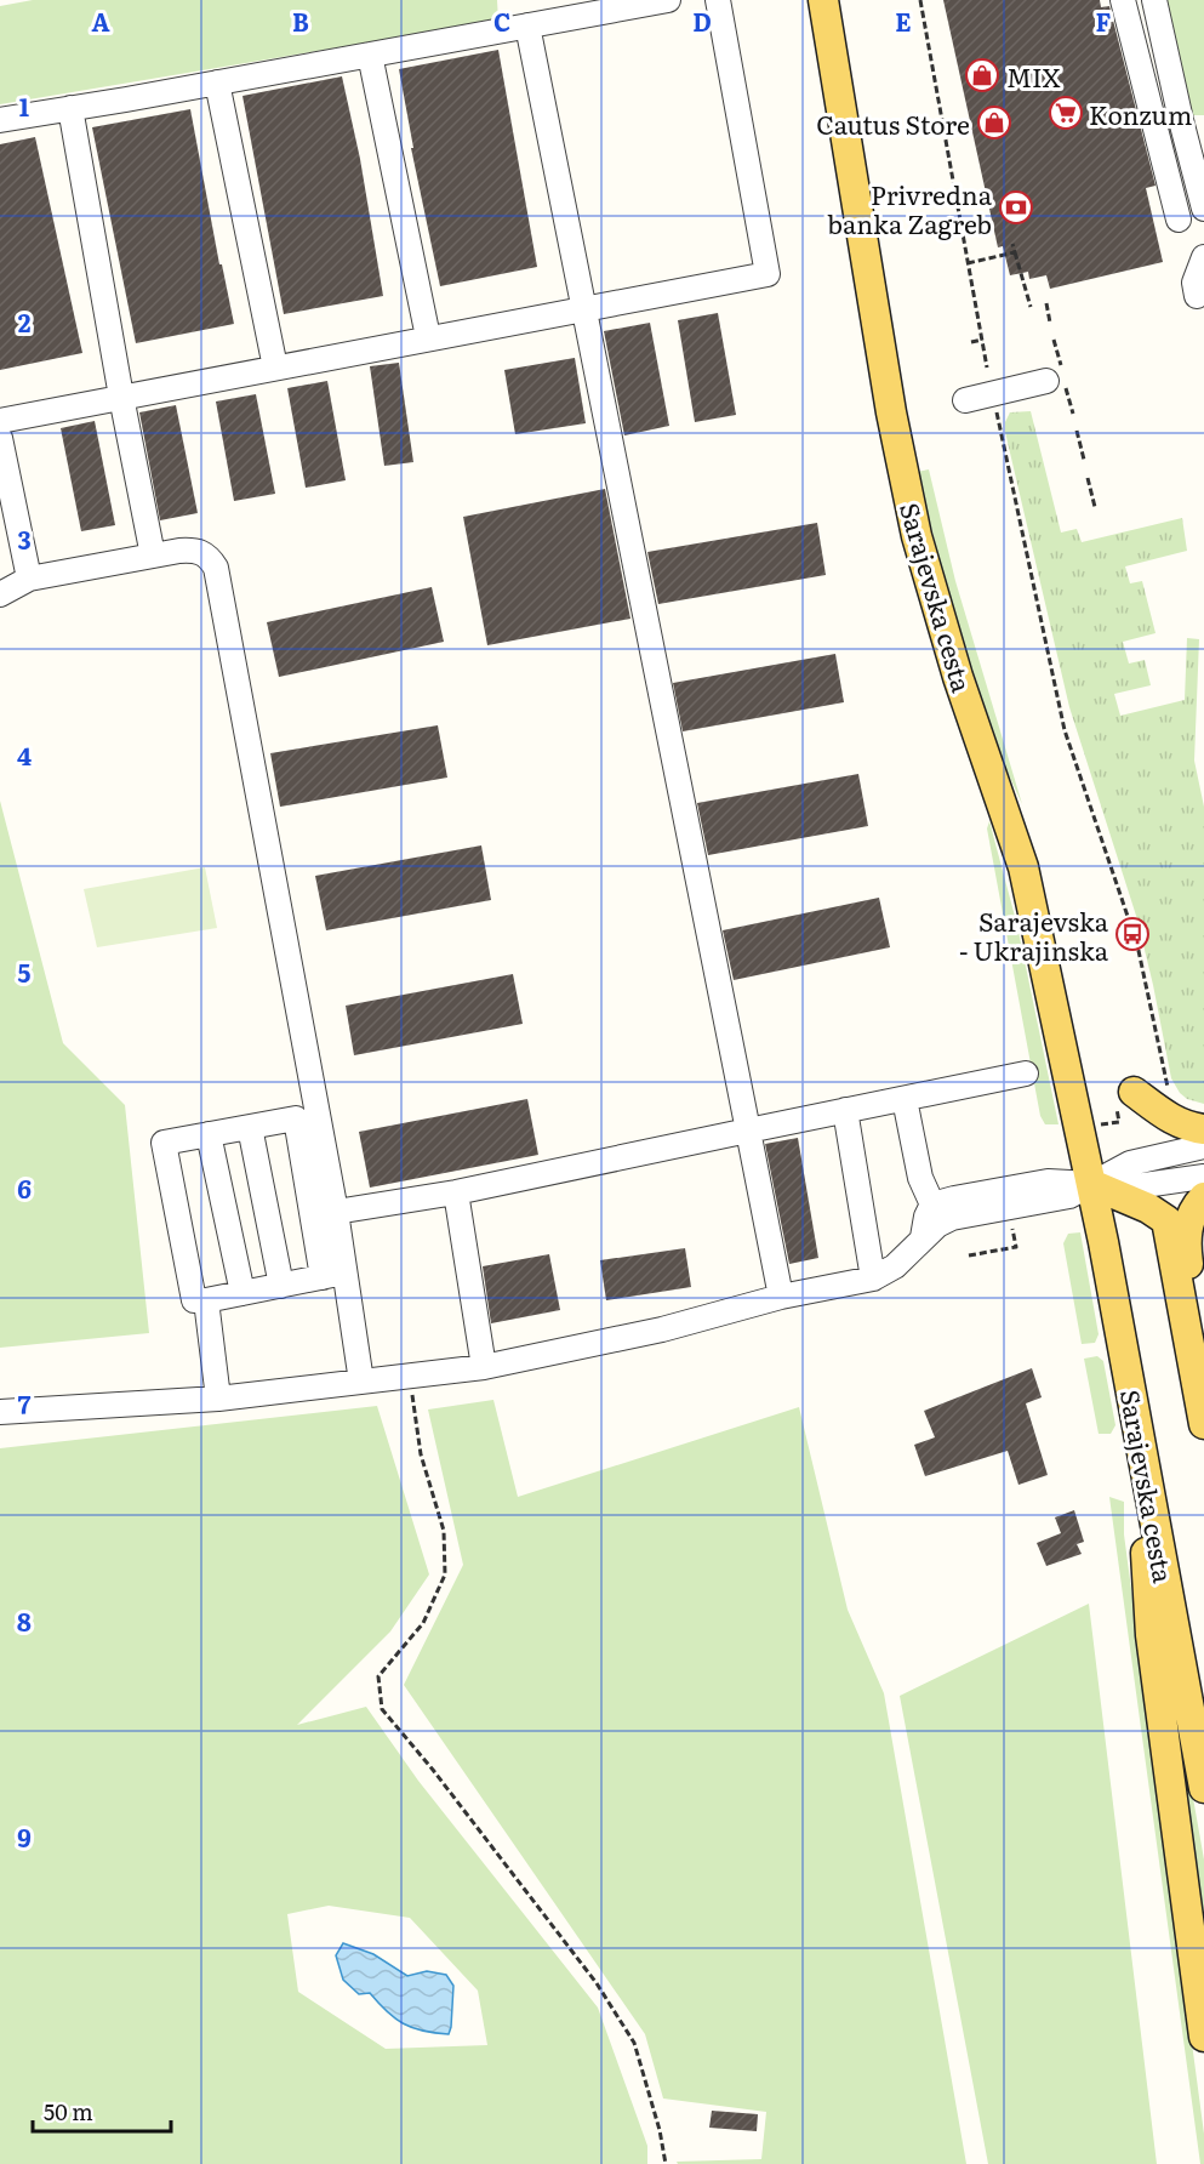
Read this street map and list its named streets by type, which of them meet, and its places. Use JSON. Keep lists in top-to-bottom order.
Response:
{
  "streets": {
    "main road": ["Sarajevska cesta"]
  },
  "places": {
    "shop": ["MIX", "Cautus Store"],
    "supermarket": ["Konzum"],
    "bank": ["Privredna banka Zagreb"],
    "bus stop": ["Sarajevska - Ukrajinska"]
  },
  "scale_bar": "50 m",
  "grid": {
    "columns": [
      "A",
      "B",
      "C",
      "D",
      "E",
      "F"
    ],
    "rows": [
      "1",
      "2",
      "3",
      "4",
      "5",
      "6",
      "7",
      "8",
      "9"
    ]
  }
}
